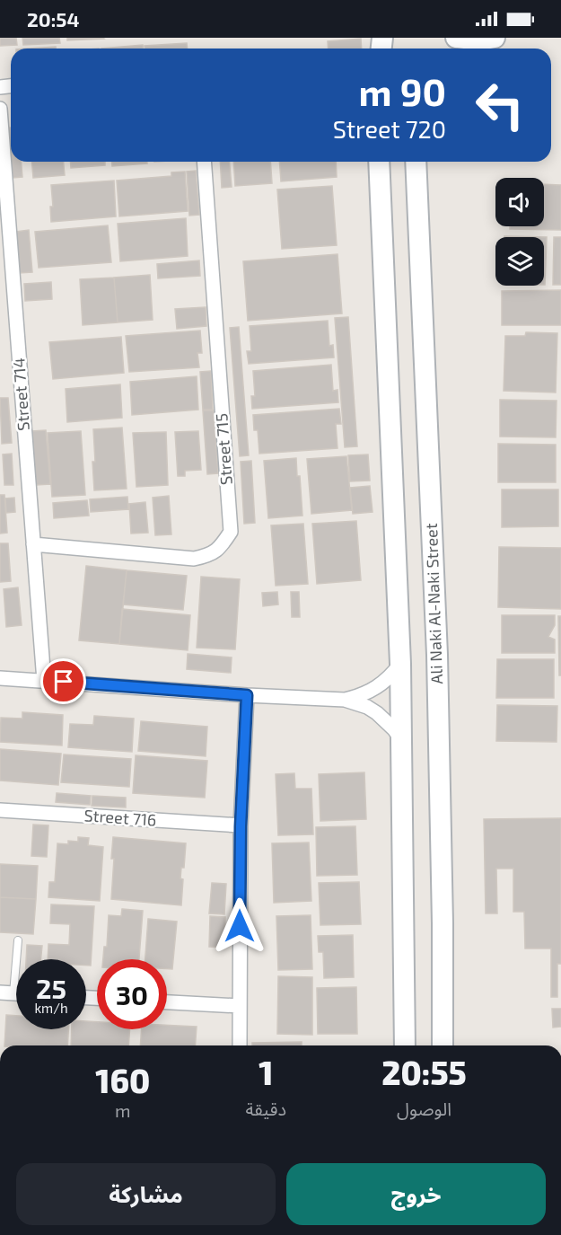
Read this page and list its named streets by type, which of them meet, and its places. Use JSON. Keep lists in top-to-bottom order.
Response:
{
  "streets": {
    "street": [
      "Street 714",
      "Street 715",
      "Ali Naki Al-Naki Street",
      "Street 716"
    ]
  },
  "crossings": [
    ["Street 714", "Street 715"]
  ],
  "page": {
    "status": "20:54",
    "turn": ["90 m", "Street 720"],
    "speed": "25 km/h",
    "limit": "30",
    "eta": [
      "20:55",
      "الوصول",
      "1",
      "دقيقة",
      "160",
      "m"
    ],
    "buttons": ["خروج", "مشاركة"]
  }
}
